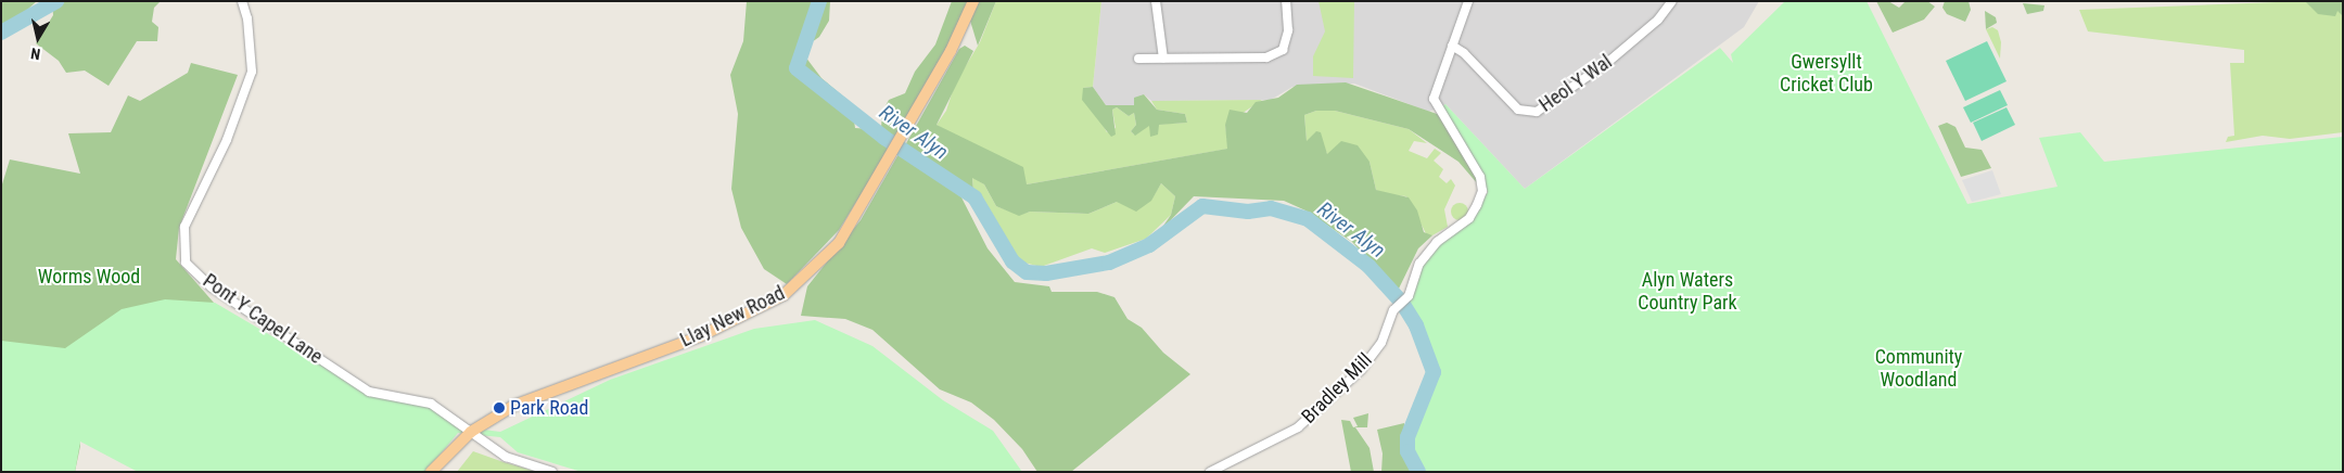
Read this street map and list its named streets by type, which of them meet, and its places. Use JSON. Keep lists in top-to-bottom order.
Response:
{
  "streets": {
    "main road": ["Llay New Road"],
    "street": ["Heol Y Wal", "Pont Y Capel Lane", "Bradley Mill"]
  },
  "crossings": [
    ["Heol Y Wal", "Bradley Mill"],
    ["Llay New Road", "Pont Y Capel Lane"]
  ],
  "water": ["River Alyn"],
  "parks": [
    "Gwersyllt Cricket Club",
    "Worms Wood",
    "Alyn Waters Country Park",
    "Community Woodland"
  ],
  "places": ["Park Road"],
  "north": "bottom"
}
